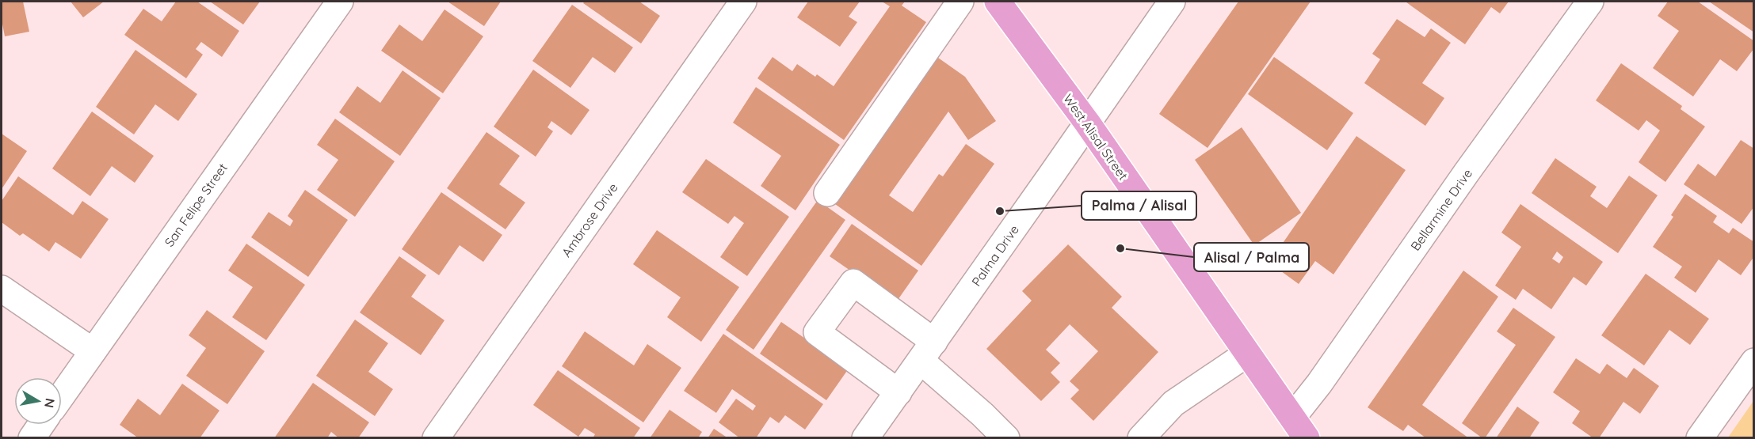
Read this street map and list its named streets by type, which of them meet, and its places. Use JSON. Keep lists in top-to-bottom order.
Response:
{
  "streets": {
    "main road": ["West Alisal Street"],
    "street": [
      "San Felipe Street",
      "Bellarmine Drive",
      "Ambrose Drive",
      "Palma Drive"
    ]
  },
  "crossings": [
    ["West Alisal Street", "Bellarmine Drive"],
    ["West Alisal Street", "Palma Drive"]
  ],
  "places": ["Palma / Alisal", "Alisal / Palma"],
  "north": "right"
}
